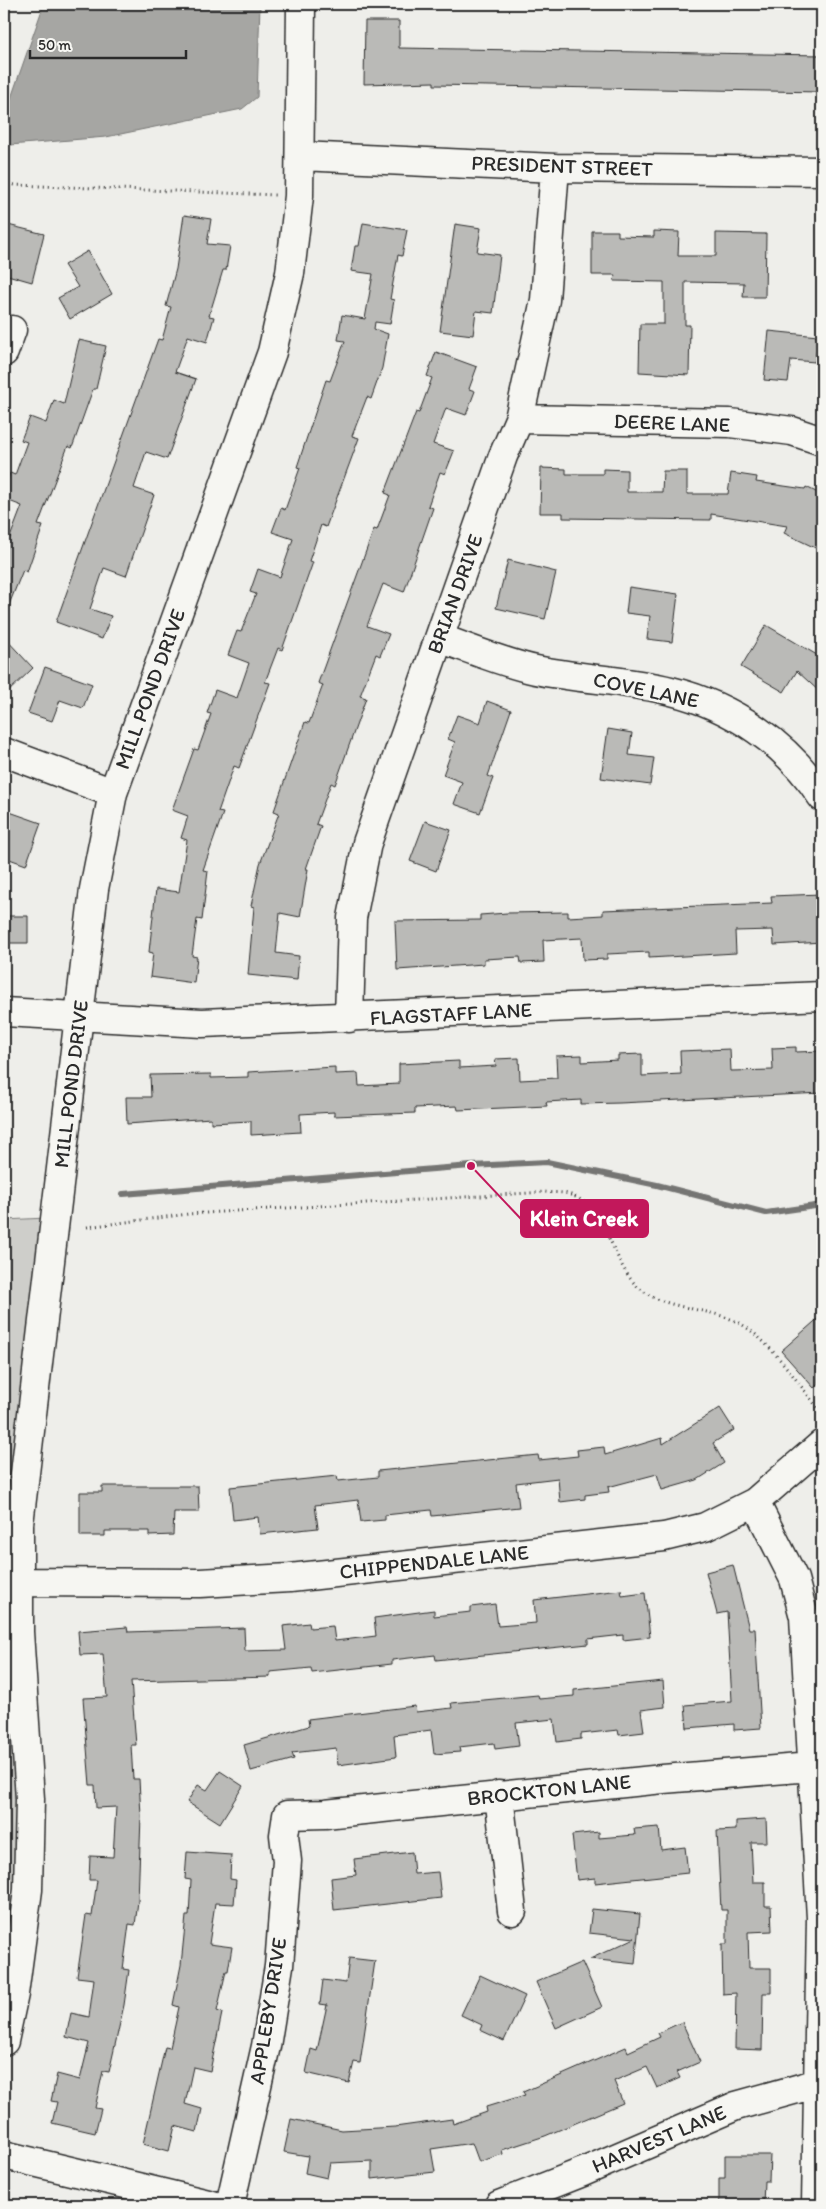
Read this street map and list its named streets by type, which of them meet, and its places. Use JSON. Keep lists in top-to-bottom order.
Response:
{
  "streets": {
    "street": [
      "PRESIDENT STREET",
      "DEERE LANE",
      "BRIAN DRIVE",
      "MILL POND DRIVE",
      "COVE LANE",
      "FLAGSTAFF LANE",
      "CHIPPENDALE LANE",
      "BROCKTON LANE",
      "APPLEBY DRIVE",
      "HARVEST LANE"
    ]
  },
  "crossings": [
    ["PRESIDENT STREET", "BRIAN DRIVE"],
    ["PRESIDENT STREET", "MILL POND DRIVE"],
    ["DEERE LANE", "BRIAN DRIVE"],
    ["BRIAN DRIVE", "COVE LANE"],
    ["BRIAN DRIVE", "FLAGSTAFF LANE"],
    ["MILL POND DRIVE", "FLAGSTAFF LANE"],
    ["MILL POND DRIVE", "CHIPPENDALE LANE"],
    ["BROCKTON LANE", "APPLEBY DRIVE"]
  ],
  "places": ["Klein Creek"],
  "scale_bar": "50 m"
}
